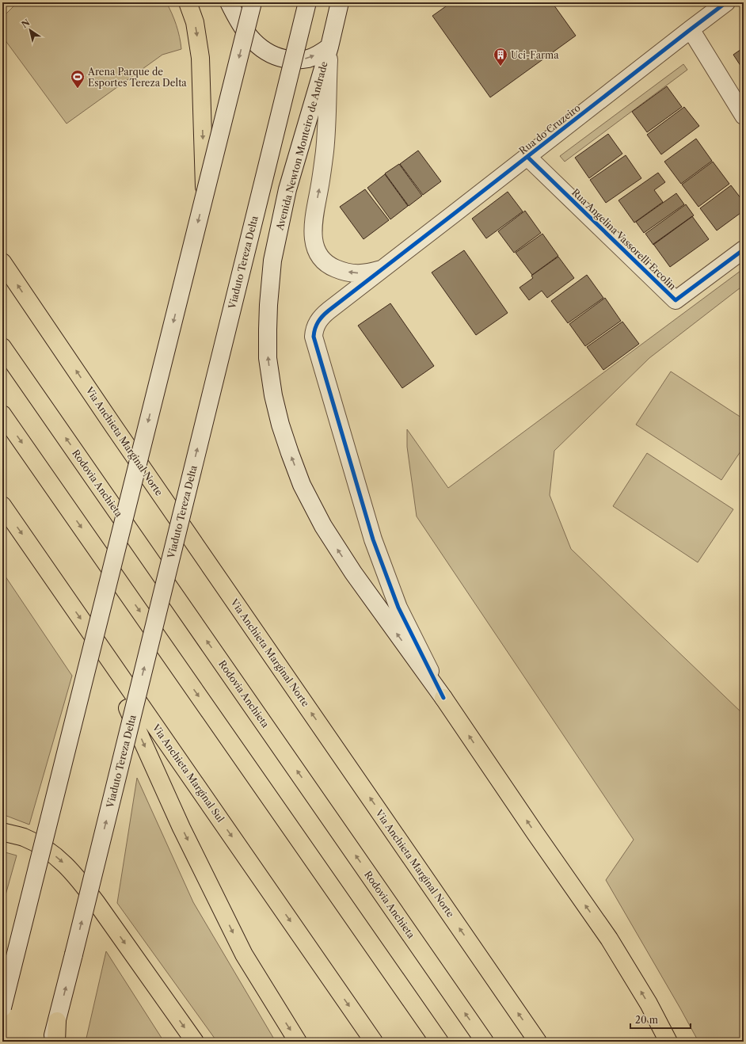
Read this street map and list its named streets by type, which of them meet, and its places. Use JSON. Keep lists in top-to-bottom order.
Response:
{
  "streets": {
    "highway": ["Via Anchieta Marginal Norte", "Rodovia Anchieta", "Via Anchieta Marginal Sul"],
    "main road": [
      "Rua do Cruzeiro",
      "Avenida Newton Monteiro de Andrade",
      "Rua Angelina Vassorelli Ercolin",
      "Viaduto Tereza Delta"
    ]
  },
  "crossings": [
    ["Rua do Cruzeiro", "Avenida Newton Monteiro de Andrade"],
    ["Rua do Cruzeiro", "Rua Angelina Vassorelli Ercolin"]
  ],
  "places": {
    "building": ["Uci-Farma"],
    "sports": ["Arena Parque de Esportes Tereza Delta"]
  },
  "scale_bar": "20 m",
  "north": "top left"
}
